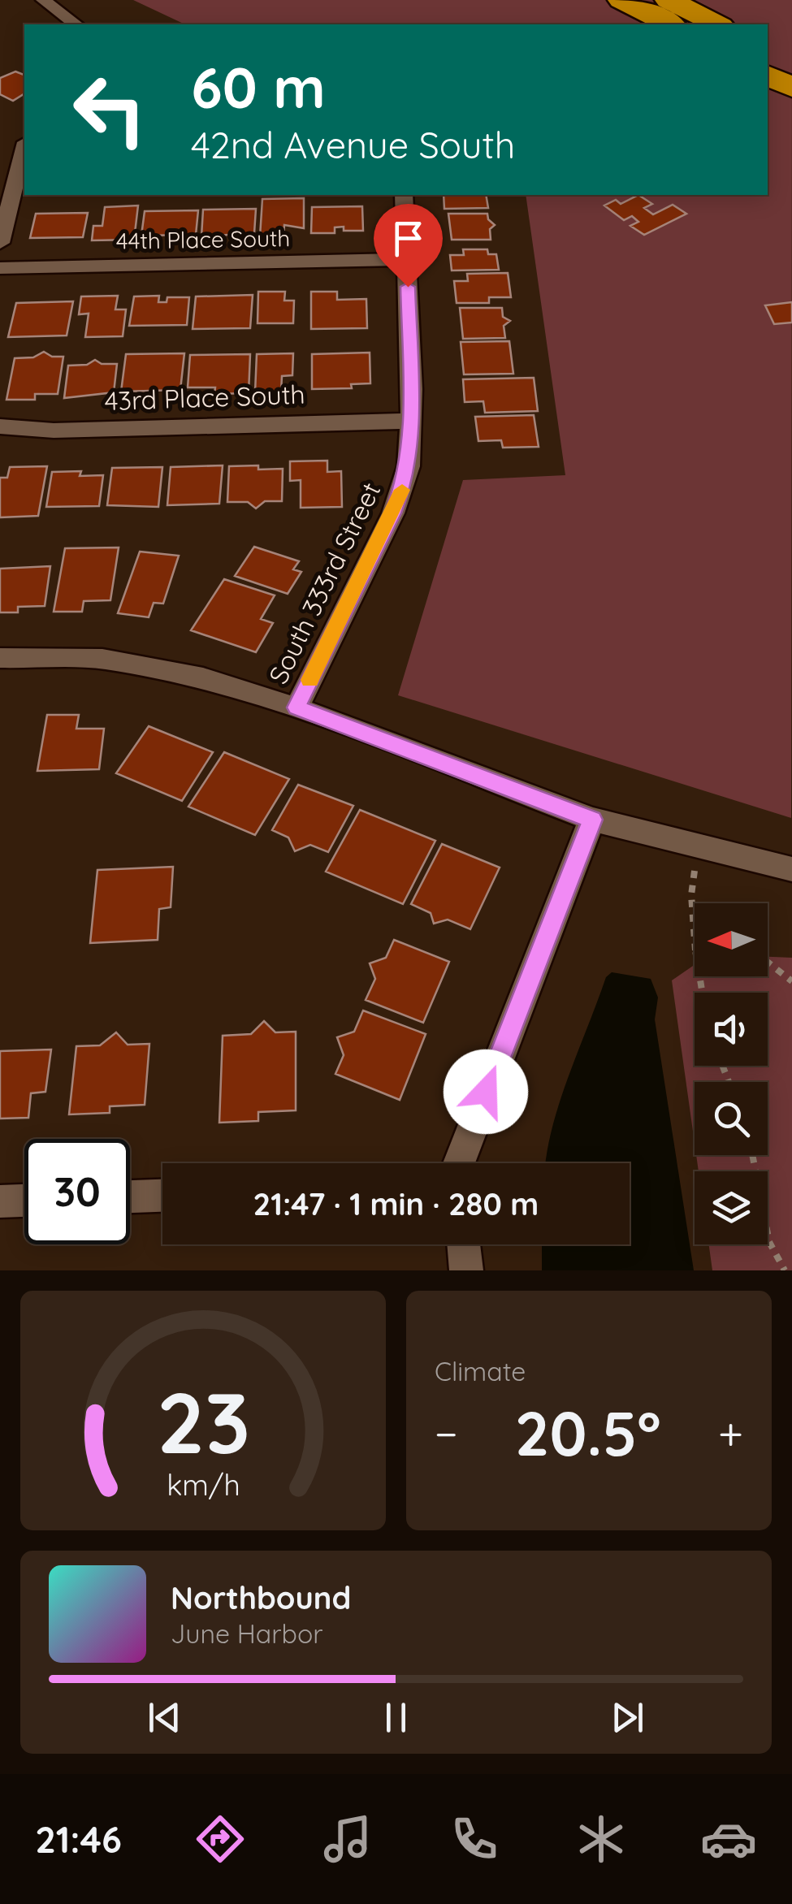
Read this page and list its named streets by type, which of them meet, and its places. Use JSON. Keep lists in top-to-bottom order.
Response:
{
  "streets": {
    "street": ["44th Place South", "43rd Place South", "South 333rd Street"]
  },
  "crossings": [
    ["44th Place South", "South 333rd Street"],
    ["43rd Place South", "South 333rd Street"]
  ],
  "north": "left",
  "page": {
    "turn": ["60 m", "42nd Avenue South"],
    "limit": "30",
    "trip": "21:47 · 1 min · 280 m",
    "tile": "Climate",
    "heat": ["−", "20.5°", "+"],
    "song": ["Northbound", "June Harbor"],
    "tabs": "21:46",
    "gauge": ["23", "km/h"]
  }
}
